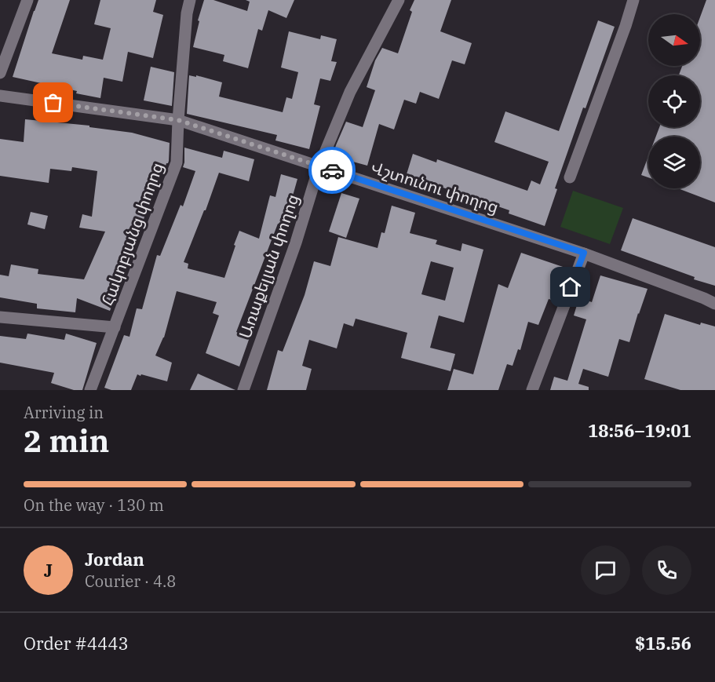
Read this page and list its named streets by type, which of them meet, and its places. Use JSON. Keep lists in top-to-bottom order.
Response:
{
  "streets": {
    "street": ["Վշտունու փողոց", "Հակոբյանց փողոց", "Առաքելյան փողոց"]
  },
  "crossings": [
    ["Վշտունու փողոց", "Հակոբյանց փողոց"],
    ["Վշտունու փողոց", "Առաքելյան փողոց"]
  ],
  "north": "right",
  "page": {
    "heading": ["2 min", "Arriving in", "18:56–19:01"],
    "panel": [
      "Jordan",
      "Courier · 4.8",
      "Order #4443",
      "$15.56"
    ],
    "bar": "On the way · 130 m",
    "round": "J"
  }
}
